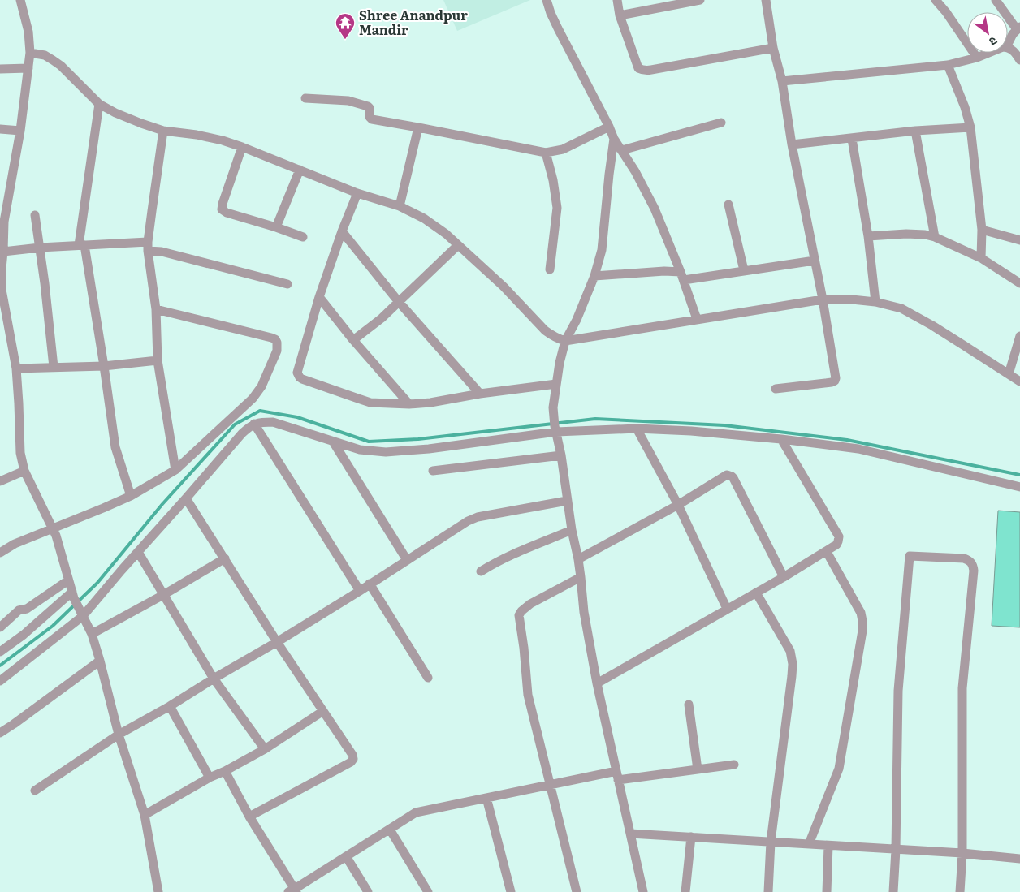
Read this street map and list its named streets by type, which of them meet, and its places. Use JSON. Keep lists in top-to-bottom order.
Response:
{
  "places": {
    "temple": ["Shree Anandpur Mandir"]
  },
  "north": "bottom right"
}
